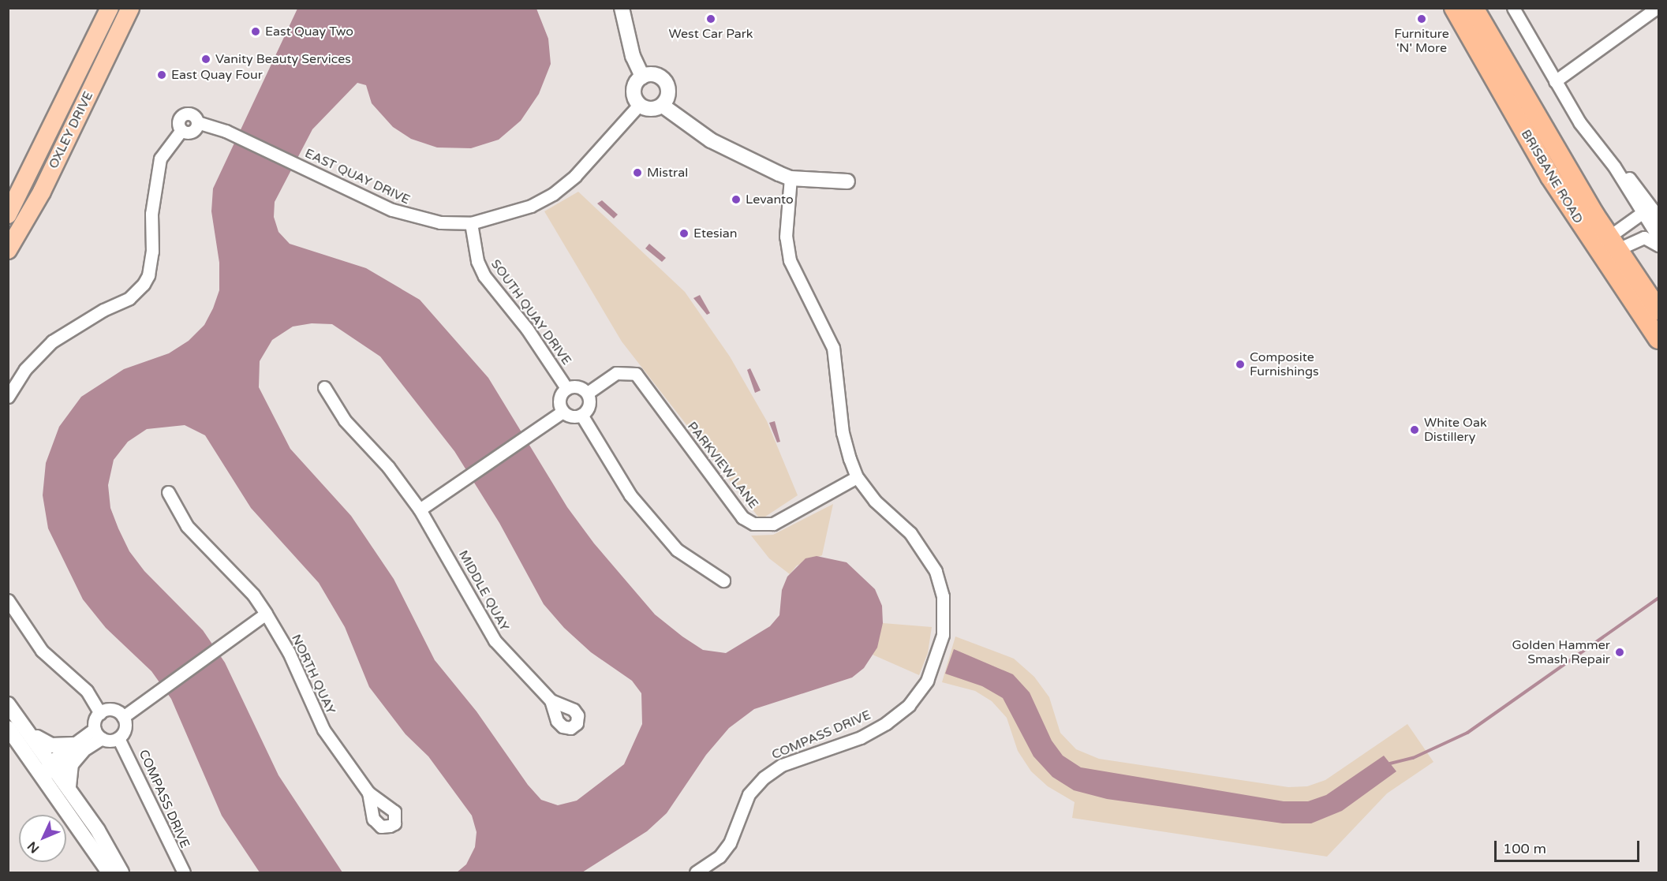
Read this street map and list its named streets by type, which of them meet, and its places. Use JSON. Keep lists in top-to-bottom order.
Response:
{
  "streets": {
    "highway": ["BRISBANE ROAD"],
    "main road": ["OXLEY DRIVE"],
    "street": [
      "EAST QUAY DRIVE",
      "SOUTH QUAY DRIVE",
      "PARKVIEW LANE",
      "MIDDLE QUAY",
      "NORTH QUAY",
      "COMPASS DRIVE"
    ]
  },
  "crossings": [
    ["EAST QUAY DRIVE", "SOUTH QUAY DRIVE"],
    ["SOUTH QUAY DRIVE", "PARKVIEW LANE"],
    ["PARKVIEW LANE", "COMPASS DRIVE"]
  ],
  "places": [
    "West Car Park",
    "Furniture 'N' More",
    "East Quay Two",
    "Vanity Beauty Services",
    "East Quay Four",
    "Mistral",
    "Levanto",
    "Etesian",
    "Composite Furnishings",
    "White Oak Distillery",
    "Golden Hammer Smash Repair"
  ],
  "scale_bar": "100 m",
  "north": "bottom left"
}
